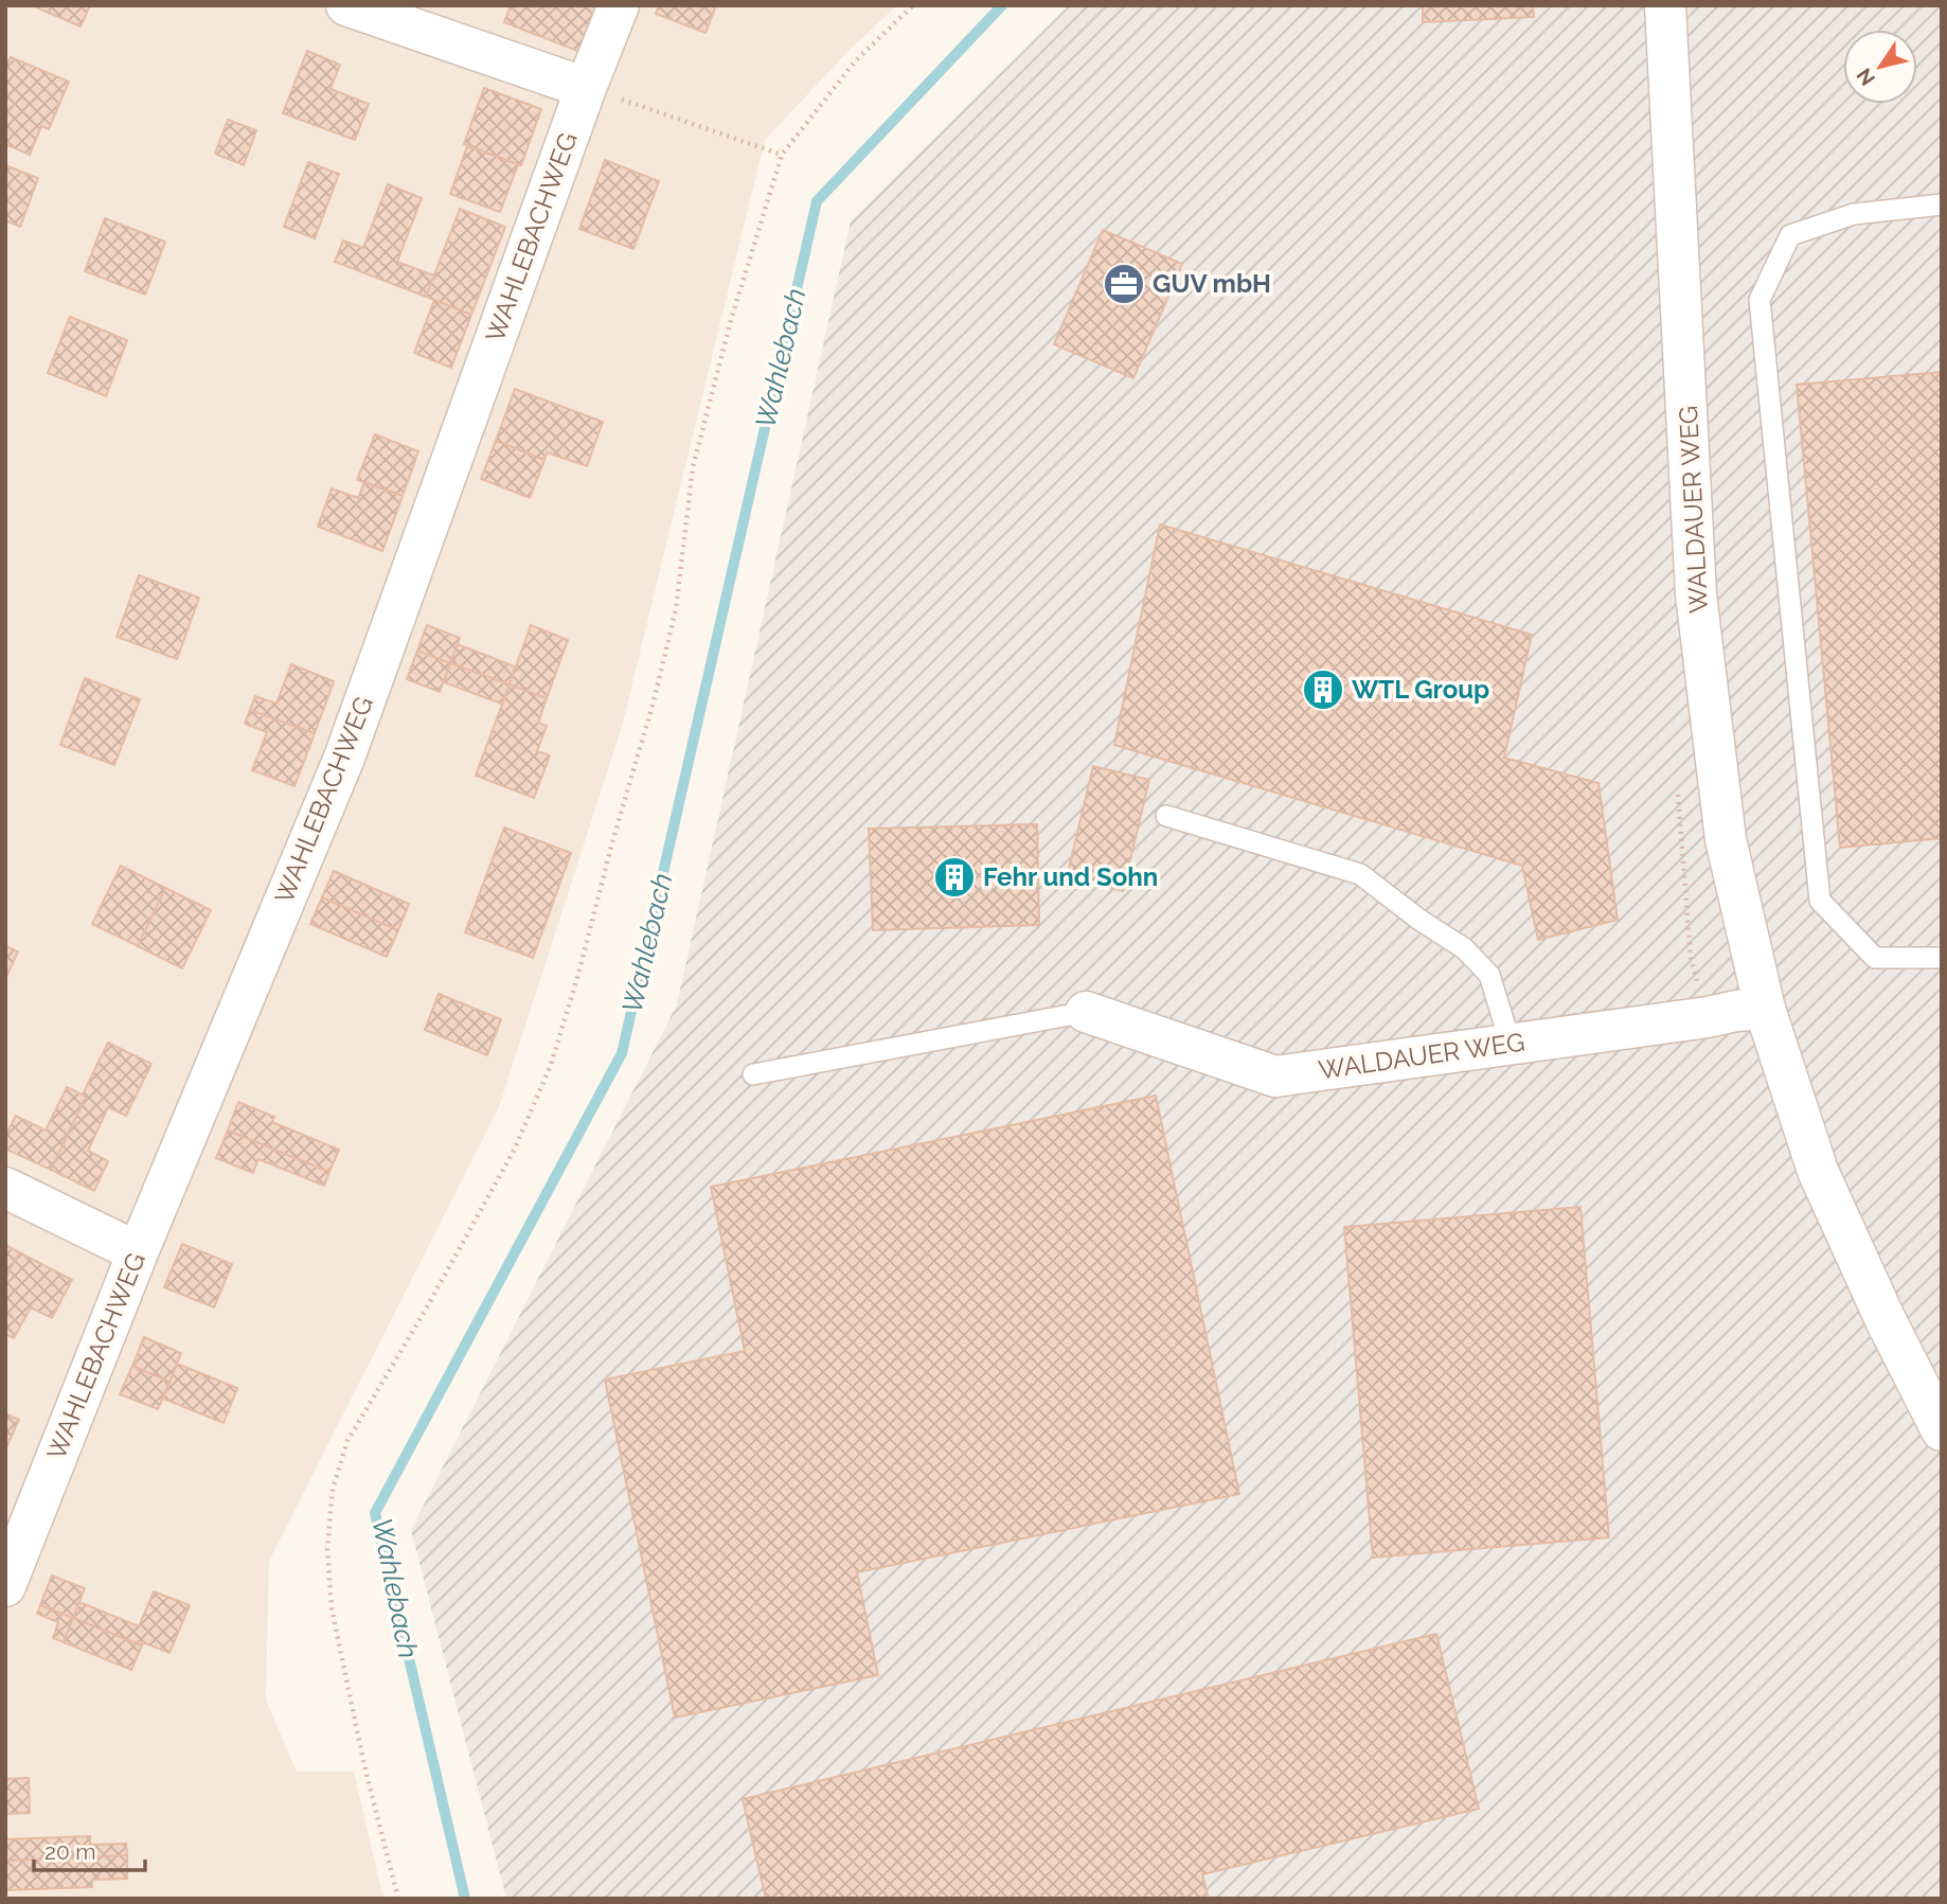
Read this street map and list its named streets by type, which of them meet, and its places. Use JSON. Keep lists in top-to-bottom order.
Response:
{
  "streets": {
    "street": ["WAHLEBACHWEG", "WALDAUER WEG"]
  },
  "water": ["Wahlebach"],
  "places": {
    "office": ["GUV mbH"],
    "building": ["WTL Group", "Fehr und Sohn"]
  },
  "scale_bar": "20 m",
  "north": "bottom left"
}
